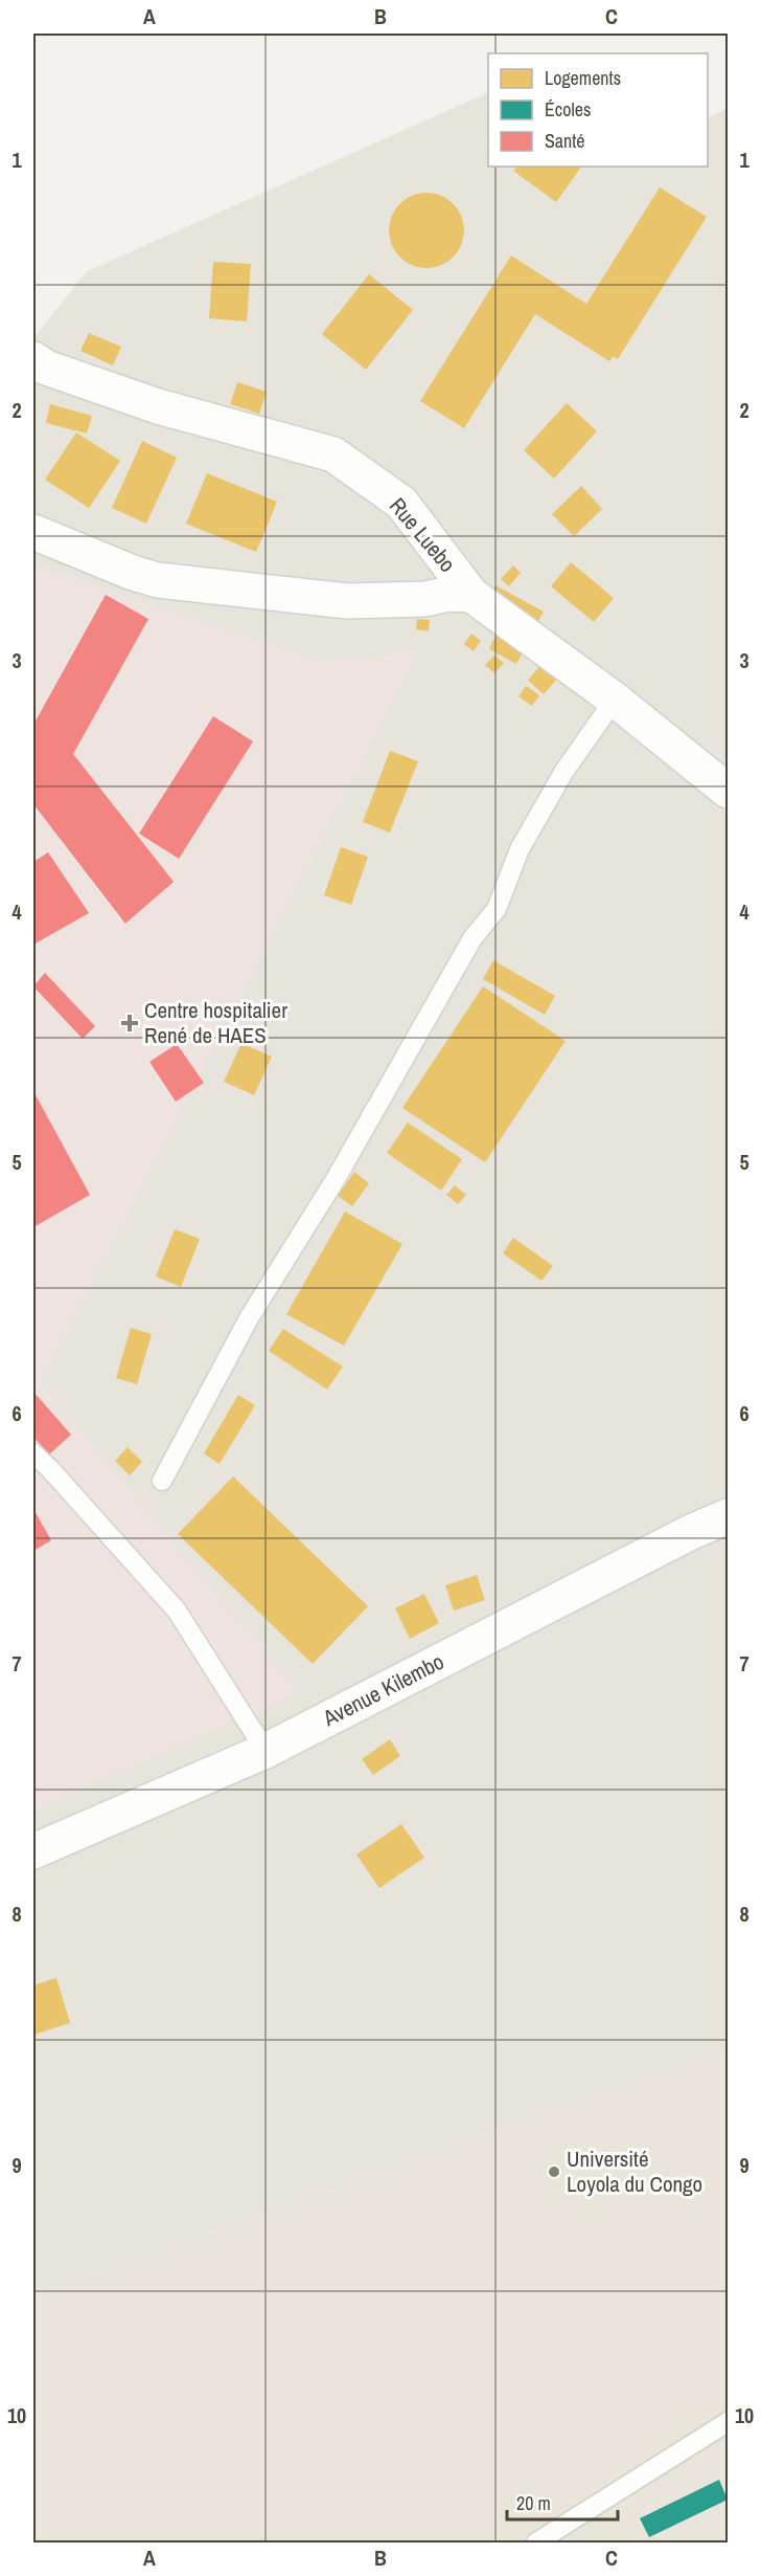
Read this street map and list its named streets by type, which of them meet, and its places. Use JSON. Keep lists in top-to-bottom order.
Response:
{
  "streets": {
    "street": ["Rue Luebo", "Avenue Kilembo"]
  },
  "places": {
    "health": ["Centre hospitalier René de HAES"],
    "other": ["Université Loyola du Congo"]
  },
  "legend": ["Logements", "Écoles", "Santé"],
  "scale_bar": "20 m",
  "grid": {
    "columns": ["A", "B", "C"],
    "rows": [
      "1",
      "2",
      "3",
      "4",
      "5",
      "6",
      "7",
      "8",
      "9",
      "10"
    ]
  }
}
